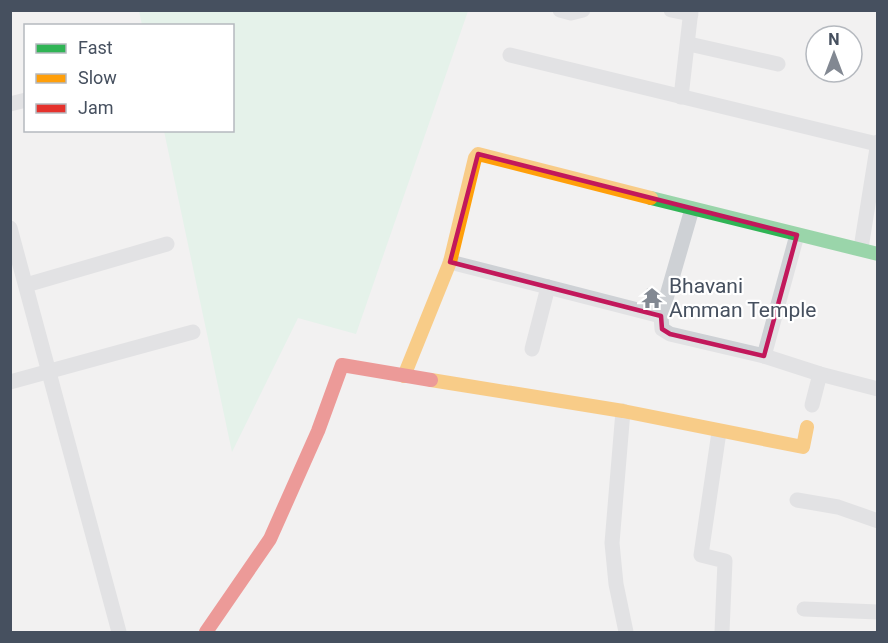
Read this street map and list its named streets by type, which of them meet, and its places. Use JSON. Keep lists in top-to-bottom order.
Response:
{
  "places": {
    "temple": ["Bhavani Amman Temple"]
  },
  "legend": ["Fast", "Slow", "Jam"],
  "north": "top"
}
